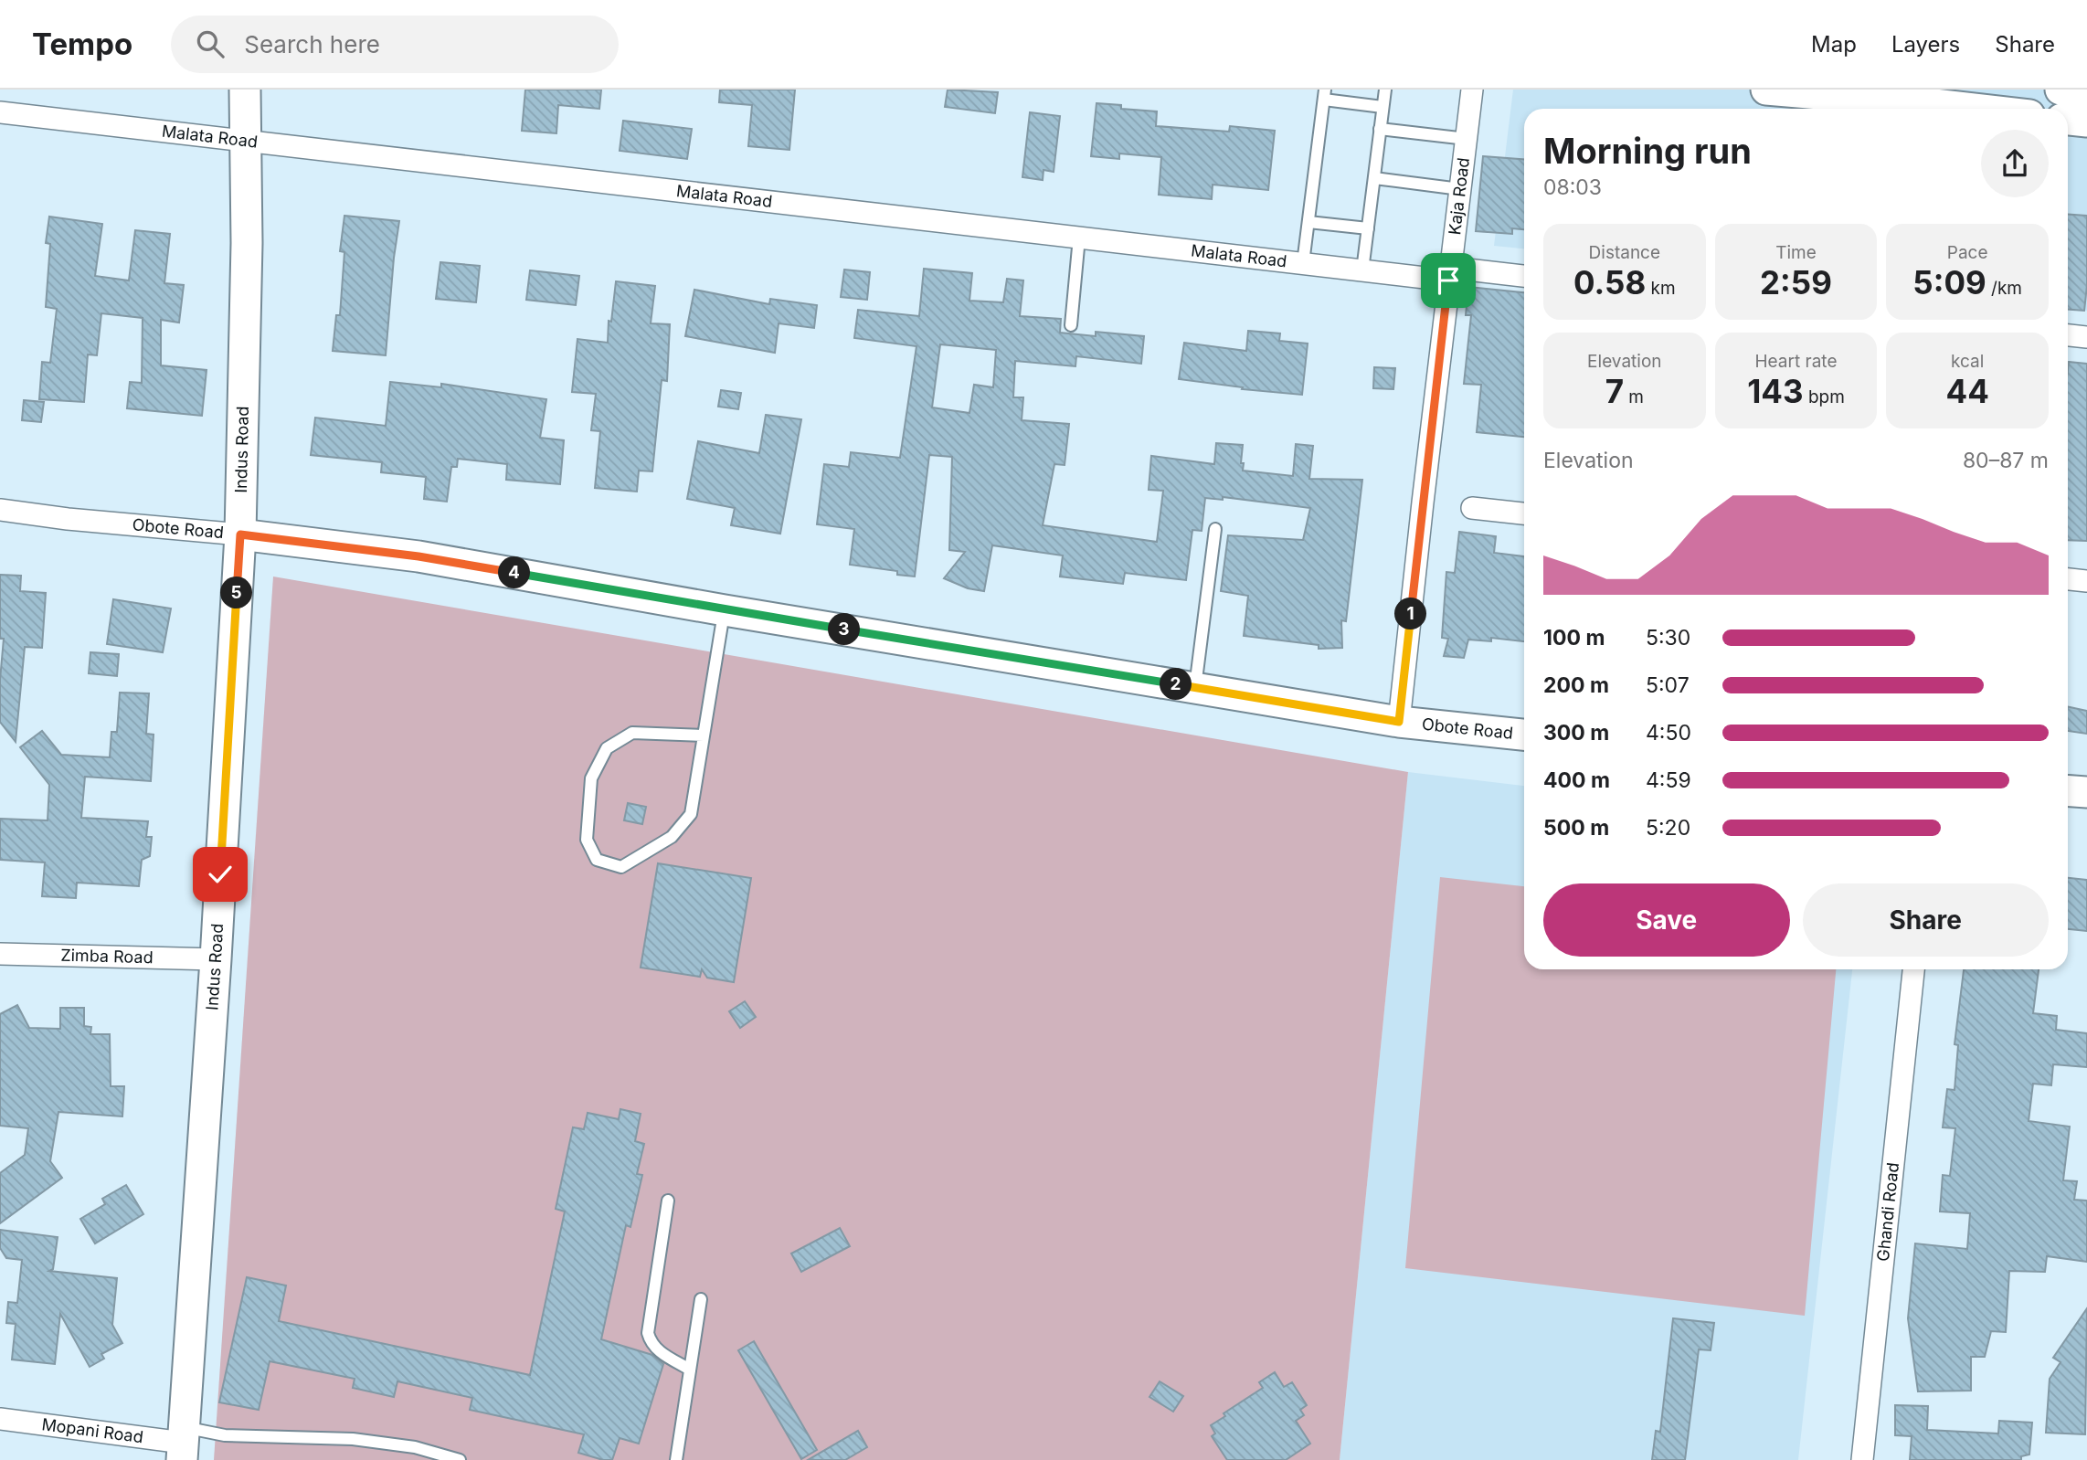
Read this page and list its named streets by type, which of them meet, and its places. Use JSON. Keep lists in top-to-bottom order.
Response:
{
  "streets": {
    "street": [
      "Malata Road",
      "Kaja Road",
      "Indus Road",
      "Obote Road",
      "Zimba Road",
      "Ghandi Road",
      "Mopani Road"
    ]
  },
  "crossings": [
    ["Malata Road", "Kaja Road"],
    ["Malata Road", "Indus Road"],
    ["Kaja Road", "Obote Road"],
    ["Indus Road", "Obote Road"],
    ["Indus Road", "Zimba Road"],
    ["Indus Road", "Mopani Road"]
  ],
  "page": {
    "header": "Tempo",
    "search": "Search here",
    "nav": ["Map", "Layers", "Share"],
    "heading": ["Morning run", "08:03"],
    "stats": [
      ["Distance", "0.58 km"],
      ["Time", "2:59"],
      ["Pace", "5:09 /km"],
      ["Elevation", "7 m"],
      ["Heart rate", "143 bpm"],
      ["kcal", "44"]
    ],
    "chart": ["Elevation", "80–87 m"],
    "pins": [
      "4",
      "5",
      "1",
      "3",
      "2"
    ],
    "list": [
      {
        "name": "100 m",
        "note": "5:30"
      },
      {
        "name": "200 m",
        "note": "5:07"
      },
      {
        "name": "300 m",
        "note": "4:50"
      },
      {
        "name": "400 m",
        "note": "4:59"
      },
      {
        "name": "500 m",
        "note": "5:20"
      }
    ],
    "buttons": ["Save", "Share"]
  }
}
